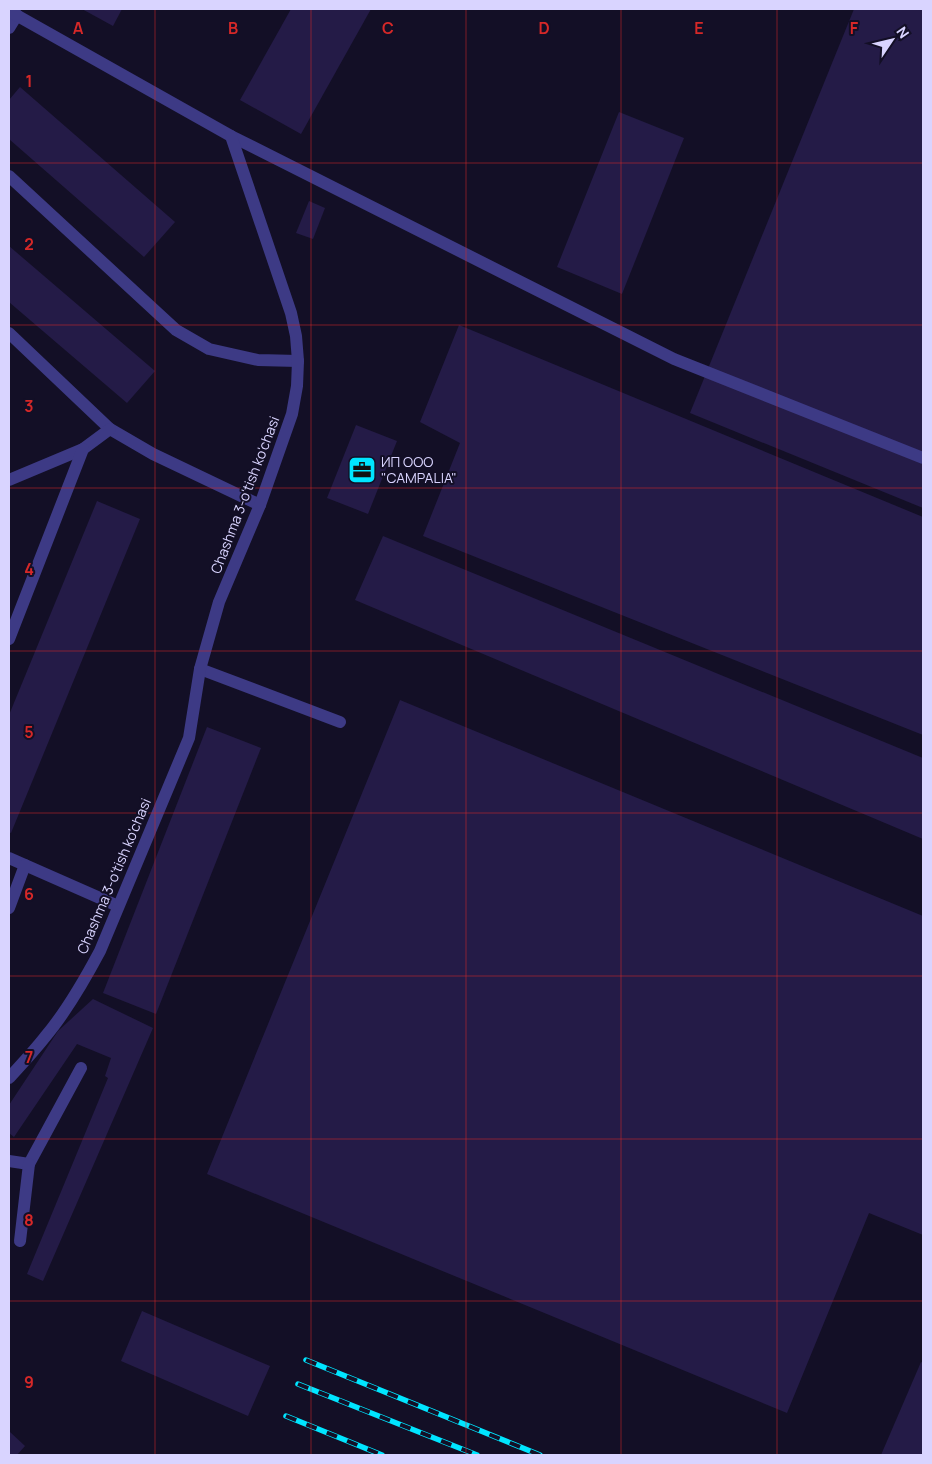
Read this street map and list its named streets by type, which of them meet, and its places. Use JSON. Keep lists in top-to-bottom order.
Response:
{
  "streets": {
    "street": ["Chashma 3-o'tish ko'chasi"]
  },
  "places": {
    "office": ["ИП ООО \"CAMPALIA\""]
  },
  "north": "top right",
  "grid": {
    "columns": [
      "A",
      "B",
      "C",
      "D",
      "E",
      "F"
    ],
    "rows": [
      "1",
      "2",
      "3",
      "4",
      "5",
      "6",
      "7",
      "8",
      "9"
    ]
  }
}
